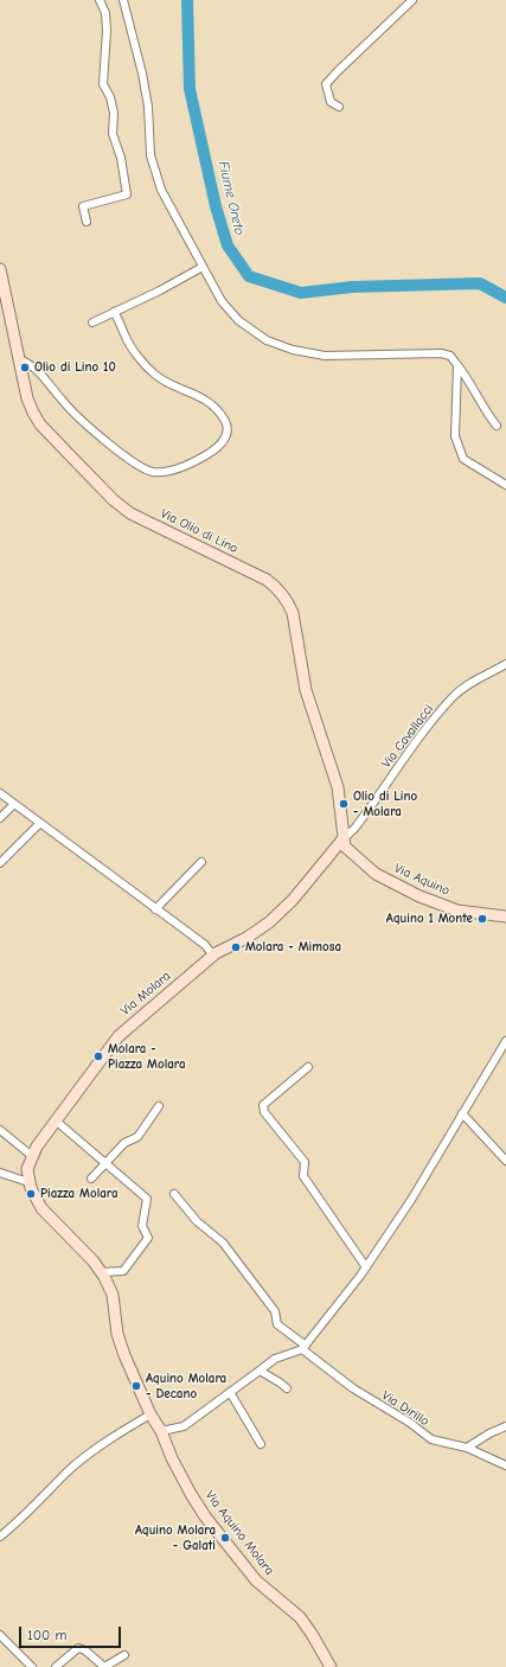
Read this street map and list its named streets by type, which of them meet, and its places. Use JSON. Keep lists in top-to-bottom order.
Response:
{
  "streets": {
    "street": [
      "Via Olio di Lino",
      "Via Cavallacci",
      "Via Aquino",
      "Via Molara",
      "Via Dirillo",
      "Via Aquino Molara"
    ]
  },
  "crossings": [
    ["Via Olio di Lino", "Via Cavallacci"],
    ["Via Olio di Lino", "Via Aquino"],
    ["Via Olio di Lino", "Via Molara"],
    ["Via Cavallacci", "Via Aquino"],
    ["Via Cavallacci", "Via Molara"],
    ["Via Aquino", "Via Molara"],
    ["Via Molara", "Via Aquino Molara"]
  ],
  "water": ["Fiume Oreto"],
  "places": [
    "Olio di Lino 10",
    "Olio di Lino - Molara",
    "Aquino 1 Monte",
    "Molara - Mimosa",
    "Molara - Piazza Molara",
    "Piazza Molara",
    "Aquino Molara - Decano",
    "Aquino Molara - Galati"
  ],
  "scale_bar": "100 m"
}
